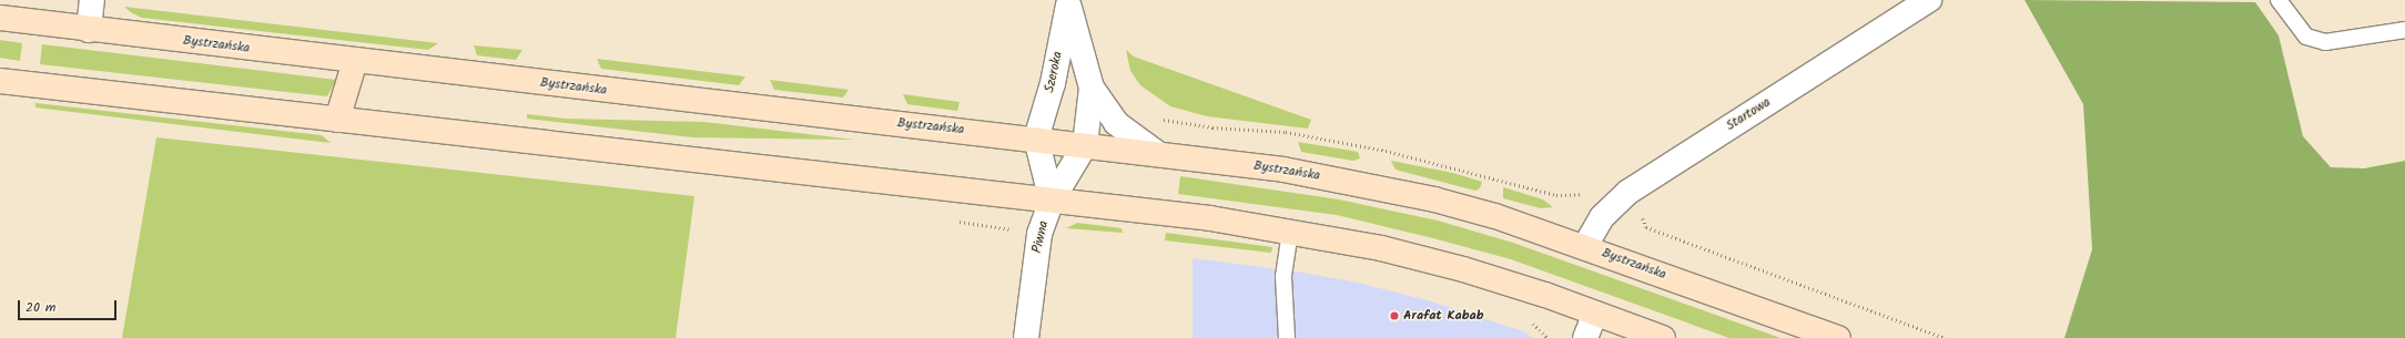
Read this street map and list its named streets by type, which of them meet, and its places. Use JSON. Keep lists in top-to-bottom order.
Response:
{
  "streets": {
    "main road": ["Bystrzańska"],
    "street": ["Szeroka", "Startowa", "Piwna"]
  },
  "crossings": [
    ["Bystrzańska", "Szeroka"],
    ["Bystrzańska", "Startowa"],
    ["Szeroka", "Piwna"]
  ],
  "places": ["Arafat Kabab"],
  "scale_bar": "20 m"
}
